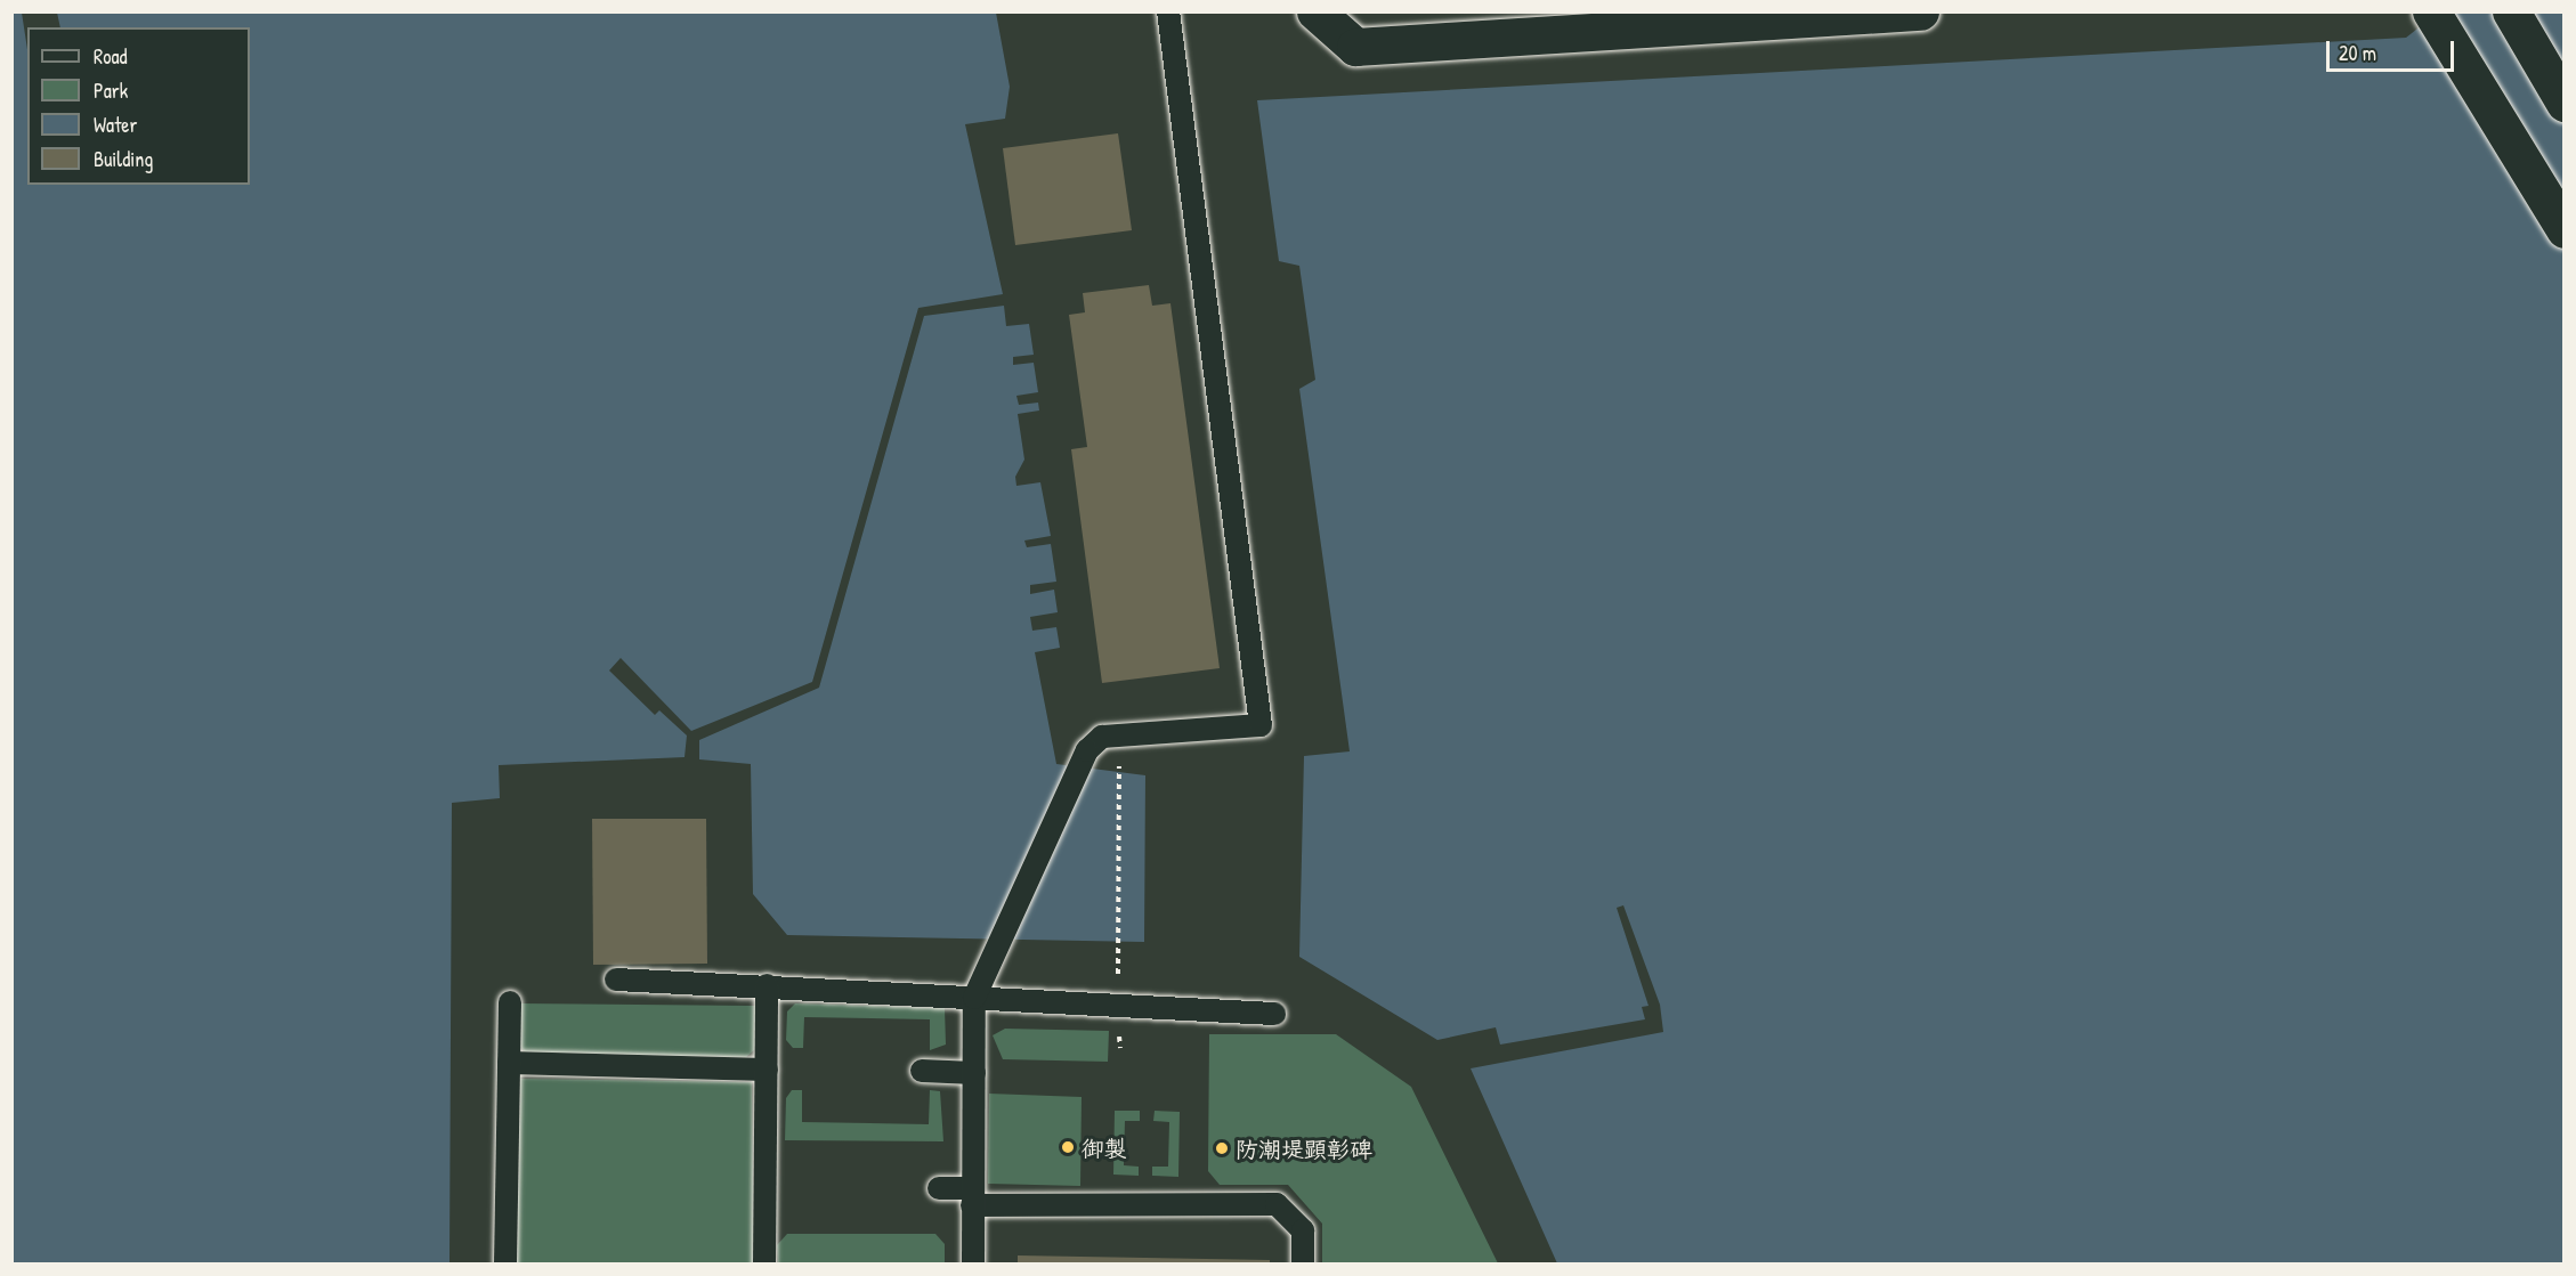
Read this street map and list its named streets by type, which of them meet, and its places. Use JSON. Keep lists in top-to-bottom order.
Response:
{
  "places": ["御製", "防潮堤顕彰碑"],
  "legend": [
    "Road",
    "Park",
    "Water",
    "Building"
  ],
  "scale_bar": "20 m"
}
